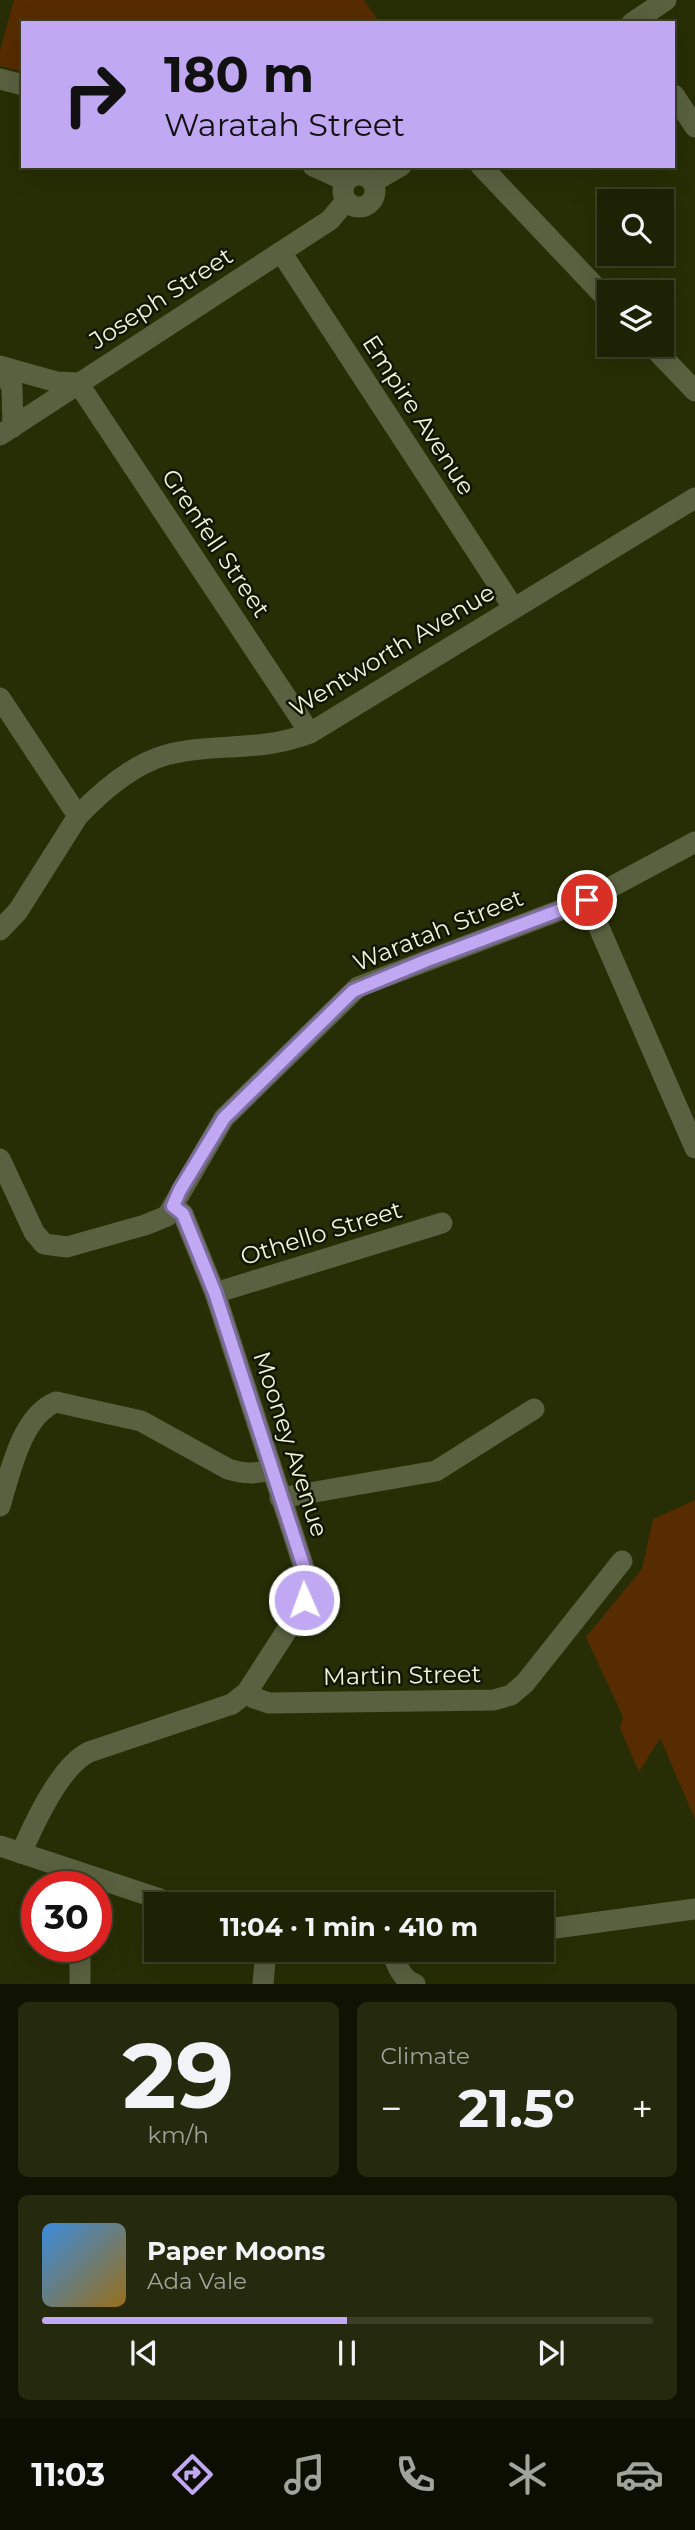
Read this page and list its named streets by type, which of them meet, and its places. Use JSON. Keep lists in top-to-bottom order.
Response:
{
  "streets": {
    "street": [
      "Joseph Street",
      "Empire Avenue",
      "Grenfell Street",
      "Wentworth Avenue",
      "Waratah Street",
      "Othello Street",
      "Mooney Avenue",
      "Martin Street"
    ]
  },
  "crossings": [
    ["Joseph Street", "Empire Avenue"],
    ["Joseph Street", "Grenfell Street"],
    ["Empire Avenue", "Wentworth Avenue"],
    ["Grenfell Street", "Wentworth Avenue"],
    ["Waratah Street", "Mooney Avenue"],
    ["Othello Street", "Mooney Avenue"],
    ["Mooney Avenue", "Martin Street"]
  ],
  "page": {
    "turn": ["180 m", "Waratah Street"],
    "limit": "30",
    "trip": "11:04 · 1 min · 410 m",
    "tile": [
      ["29", "km/h"],
      "Climate"
    ],
    "heat": ["−", "21.5°", "+"],
    "song": ["Paper Moons", "Ada Vale"],
    "tabs": "11:03"
  }
}
